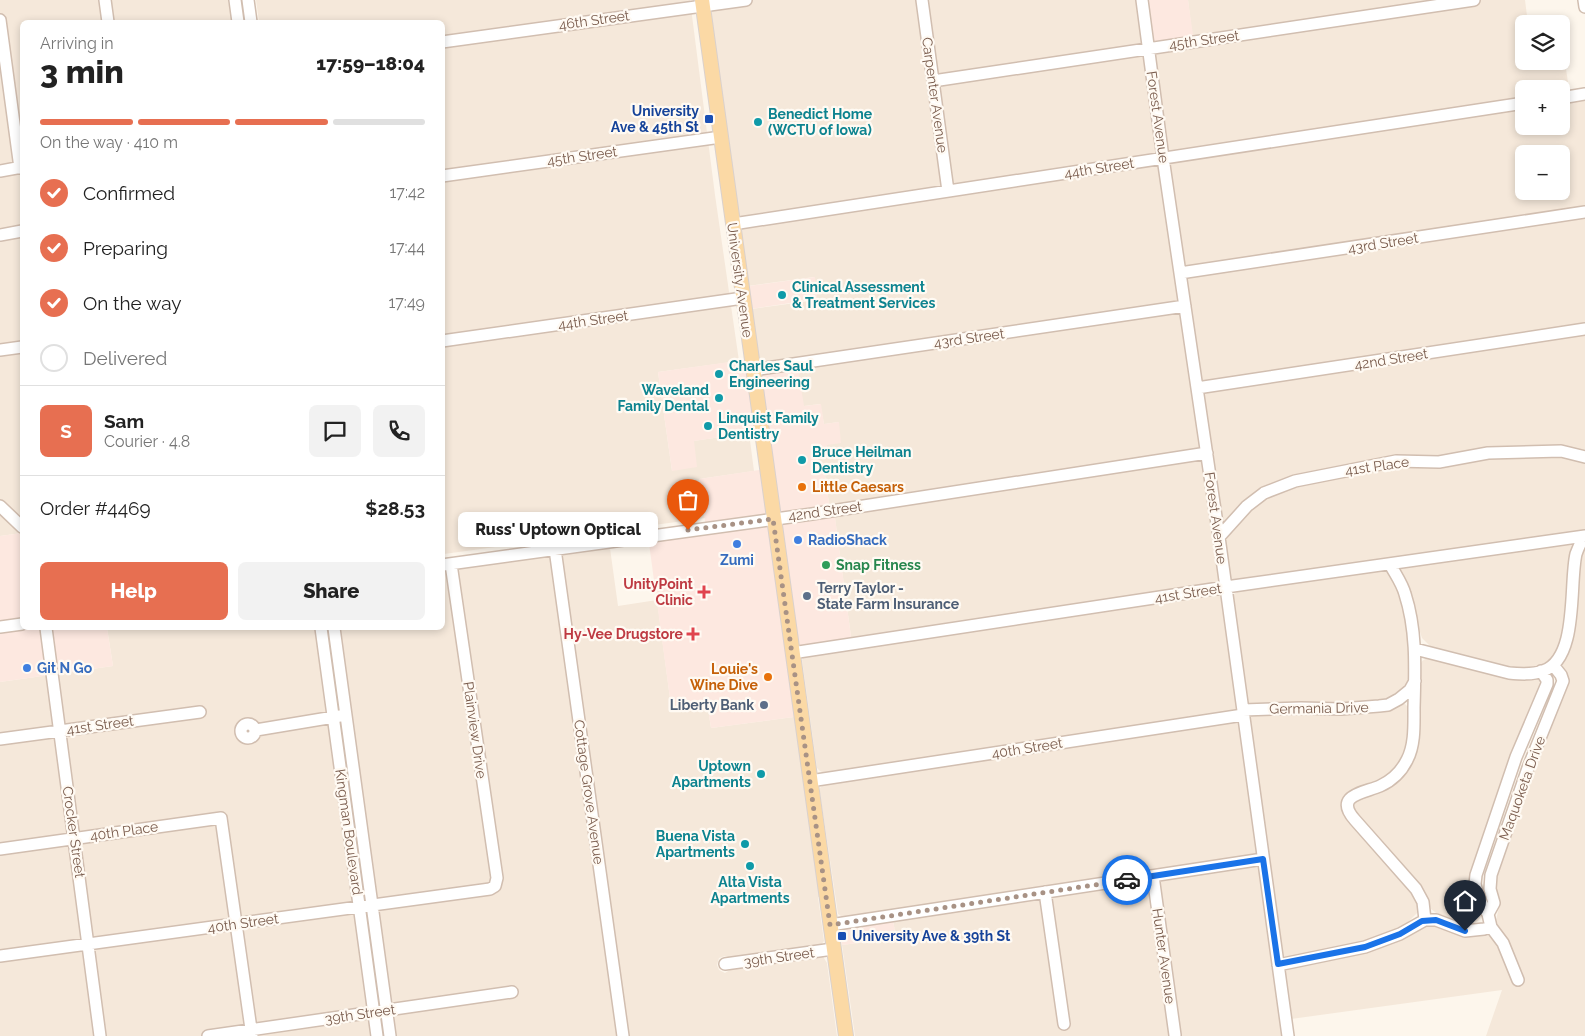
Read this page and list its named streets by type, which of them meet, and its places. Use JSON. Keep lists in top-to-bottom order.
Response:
{
  "streets": {
    "main road": ["University Avenue"],
    "street": [
      "46th Street",
      "45th Street",
      "Carpenter Avenue",
      "Forest Avenue",
      "44th Street",
      "43rd Street",
      "42nd Street",
      "41st Place",
      "41st Street",
      "Germania Drive",
      "Plainview Drive",
      "40th Street",
      "Maquoketa Drive",
      "Cottage Grove Avenue",
      "40th Place",
      "Crocker Street",
      "Kingman Boulevard",
      "Hunter Avenue",
      "39th Street"
    ]
  },
  "crossings": [
    ["46th Street", "University Avenue"],
    ["45th Street", "Carpenter Avenue"],
    ["45th Street", "Forest Avenue"],
    ["45th Street", "University Avenue"],
    ["Carpenter Avenue", "44th Street"],
    ["Forest Avenue", "44th Street"],
    ["Forest Avenue", "43rd Street"],
    ["Forest Avenue", "42nd Street"],
    ["Forest Avenue", "41st Place"],
    ["Forest Avenue", "41st Street"],
    ["Forest Avenue", "Germania Drive"],
    ["Forest Avenue", "40th Street"],
    ["44th Street", "University Avenue"],
    ["43rd Street", "University Avenue"],
    ["University Avenue", "42nd Street"],
    ["University Avenue", "41st Street"],
    ["University Avenue", "40th Street"],
    ["University Avenue", "39th Street"],
    ["42nd Street", "Plainview Drive"],
    ["42nd Street", "Cottage Grove Avenue"],
    ["41st Street", "Crocker Street"],
    ["Germania Drive", "40th Street"],
    ["Plainview Drive", "40th Street"],
    ["40th Street", "40th Place"],
    ["40th Street", "Crocker Street"],
    ["40th Street", "Kingman Boulevard"],
    ["40th Place", "Crocker Street"],
    ["Kingman Boulevard", "39th Street"]
  ],
  "places": {
    "transit": ["University Ave & 45th St", "University Ave & 39th St"],
    "other": [
      "Benedict Home (WCTU of Iowa)",
      "Clinical Assessment & Treatment Services",
      "Charles Saul Engineering",
      "Waveland Family Dental",
      "Linquist Family Dentistry",
      "Bruce Heilman Dentistry",
      "Little Caesars",
      "Russ' Uptown Optical",
      "RadioShack",
      "Zumi",
      "Snap Fitness",
      "Terry Taylor - State Farm Insurance",
      "Git N Go",
      "Louie's Wine Dive",
      "Liberty Bank",
      "Uptown Apartments",
      "Buena Vista Apartments",
      "Alta Vista Apartments"
    ],
    "health": ["UnityPoint Clinic", "Hy-Vee Drugstore"]
  },
  "page": {
    "map_buttons": ["+", "−"],
    "heading": ["3 min", "Arriving in", "17:59–18:04"],
    "panel": [
      "Sam",
      "Courier · 4.8",
      "Order #4469",
      "$28.53"
    ],
    "bar": "On the way · 410 m",
    "list": [
      ["Confirmed", "17:42"],
      ["Preparing", "17:44"],
      ["On the way", "17:49"],
      "Delivered"
    ],
    "round": "S",
    "bubble": "Russ' Uptown Optical",
    "buttons": ["Help", "Share"]
  }
}
